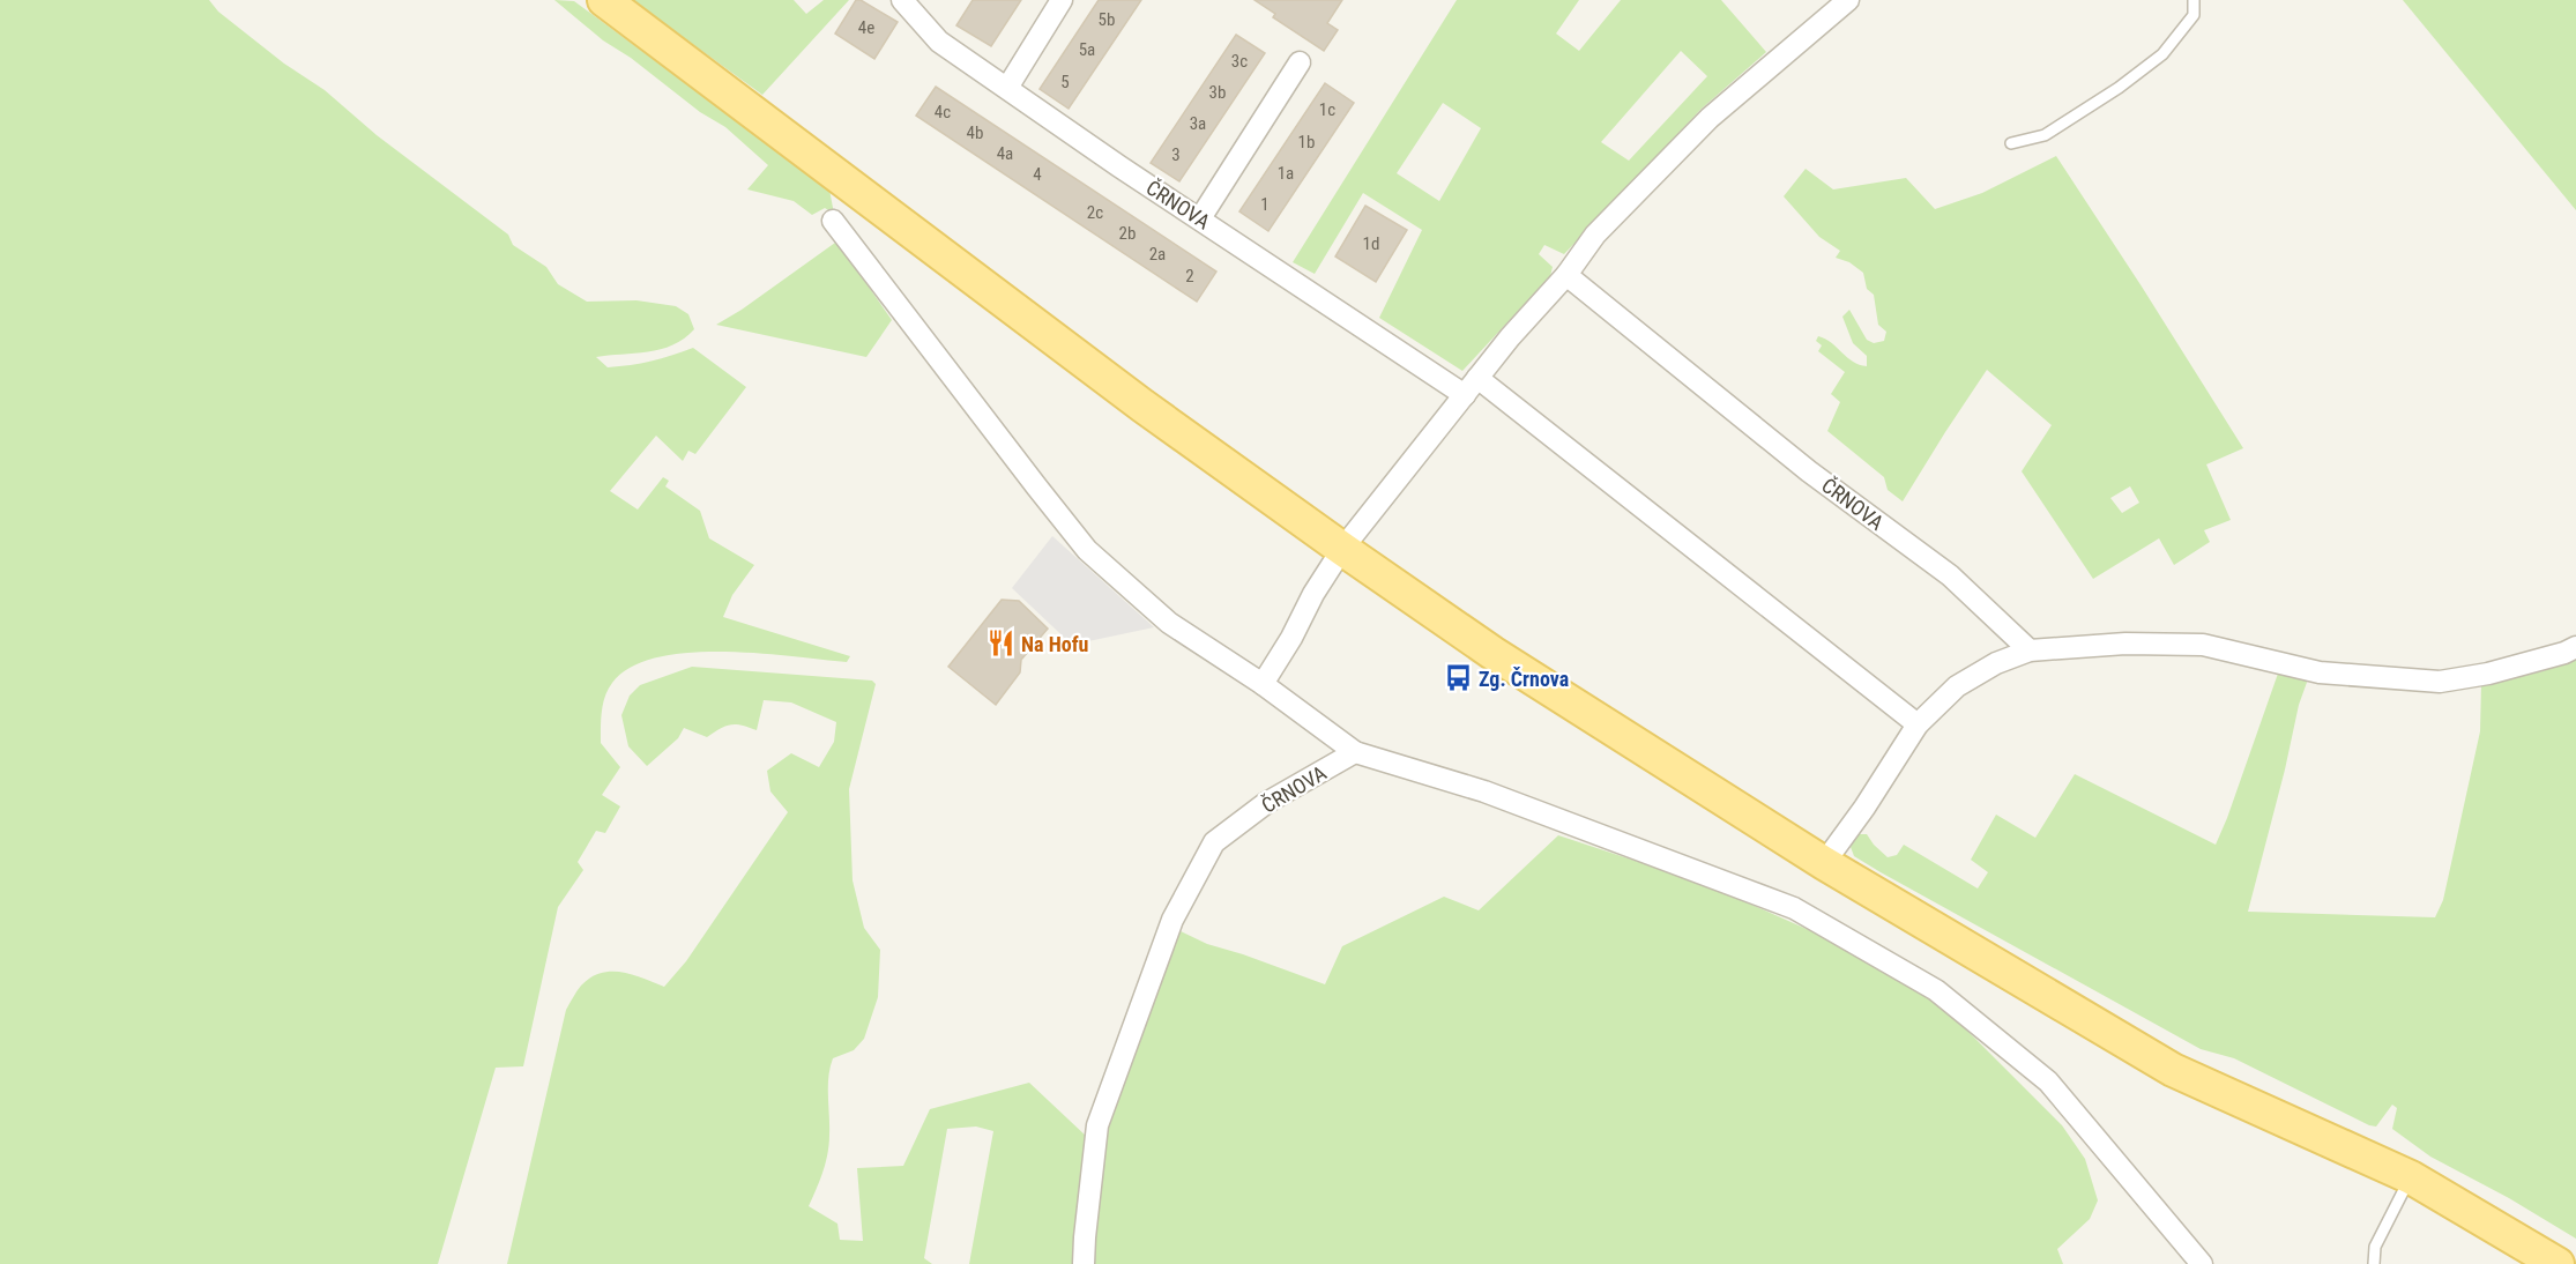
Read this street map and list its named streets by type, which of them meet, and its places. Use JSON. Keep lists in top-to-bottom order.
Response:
{
  "streets": {
    "street": ["ČRNOVA"]
  },
  "places": {
    "restaurant": ["Na Hofu"],
    "bus stop": ["Zg. Črnova"]
  },
  "house_numbers": [
    "5b",
    "4e",
    "5a",
    "3c",
    "5",
    "3b",
    "1c",
    "4c",
    "3a",
    "4b",
    "1b",
    "4a",
    "3",
    "1a",
    "4",
    "1",
    "2c",
    "2b",
    "1d",
    "2a",
    "2"
  ]
}
